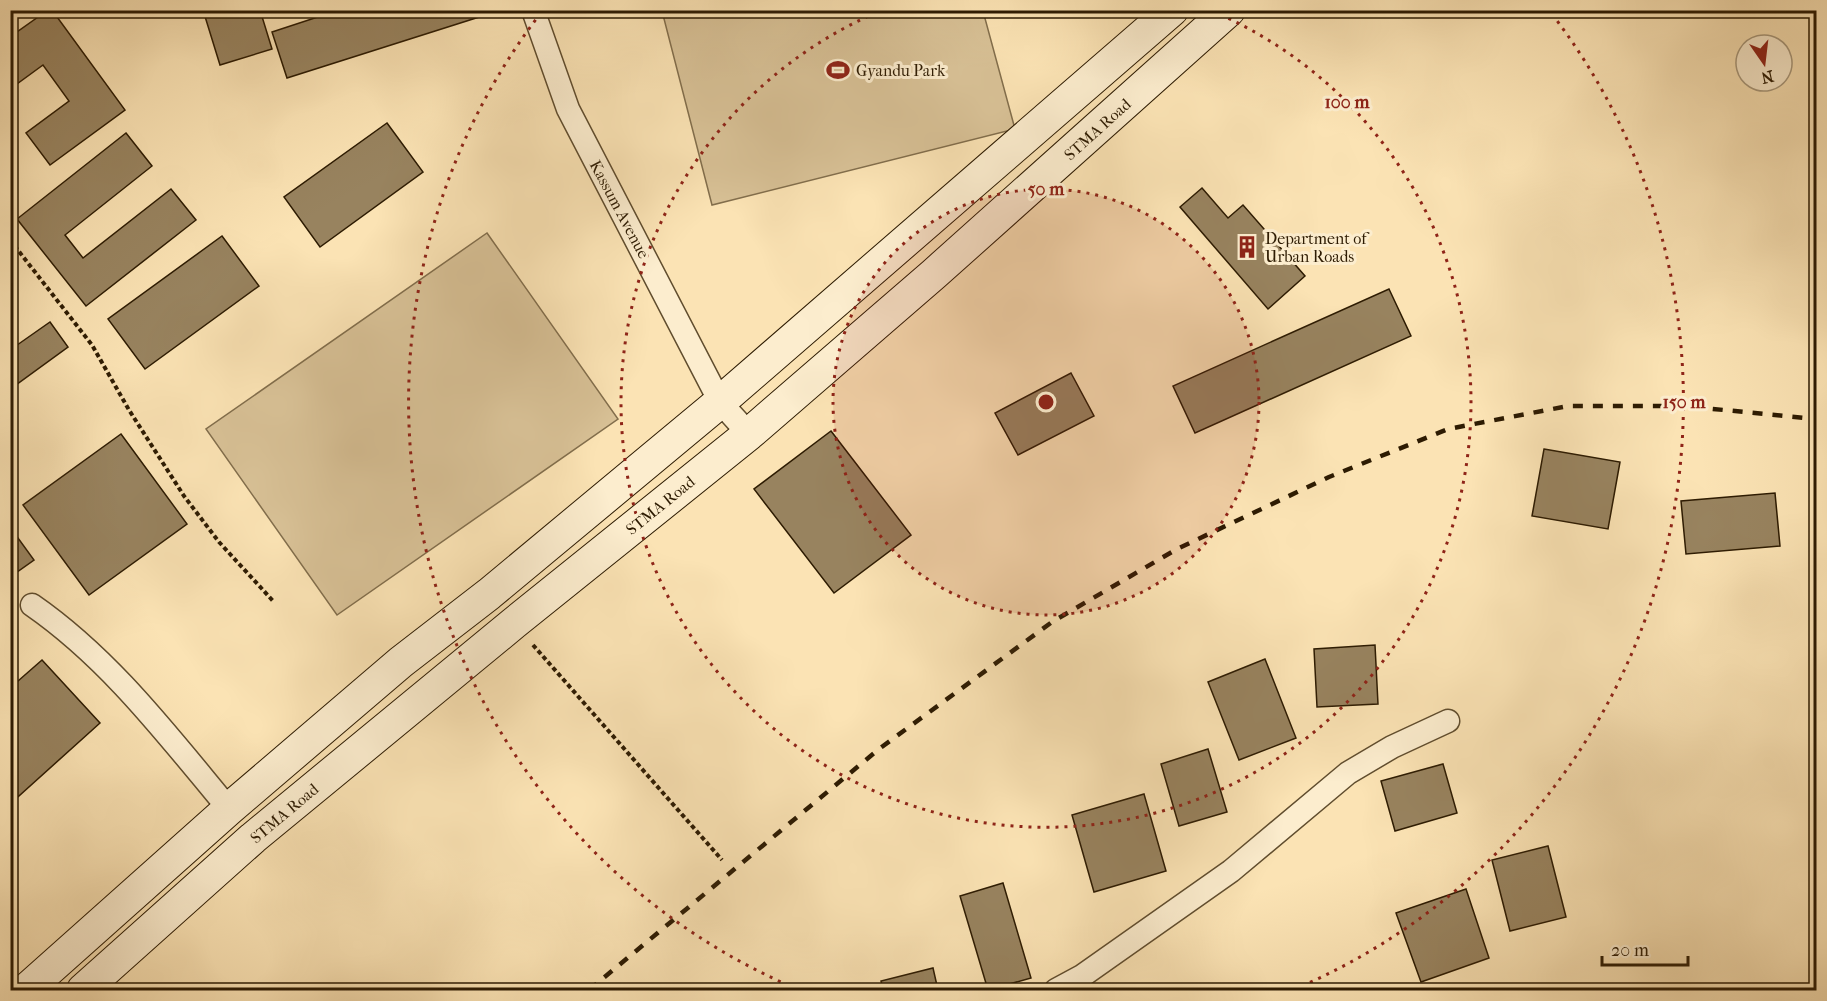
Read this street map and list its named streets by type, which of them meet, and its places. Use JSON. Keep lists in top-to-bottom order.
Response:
{
  "streets": {
    "main road": ["STMA Road"],
    "street": ["Kassum Avenue"]
  },
  "crossings": [
    ["STMA Road", "Kassum Avenue"]
  ],
  "places": {
    "sports": ["Gyandu Park"],
    "building": ["Department of Urban Roads"]
  },
  "scale_bar": "20 m",
  "north": "bottom",
  "rings": ["100 m", "50 m", "150 m"]
}
